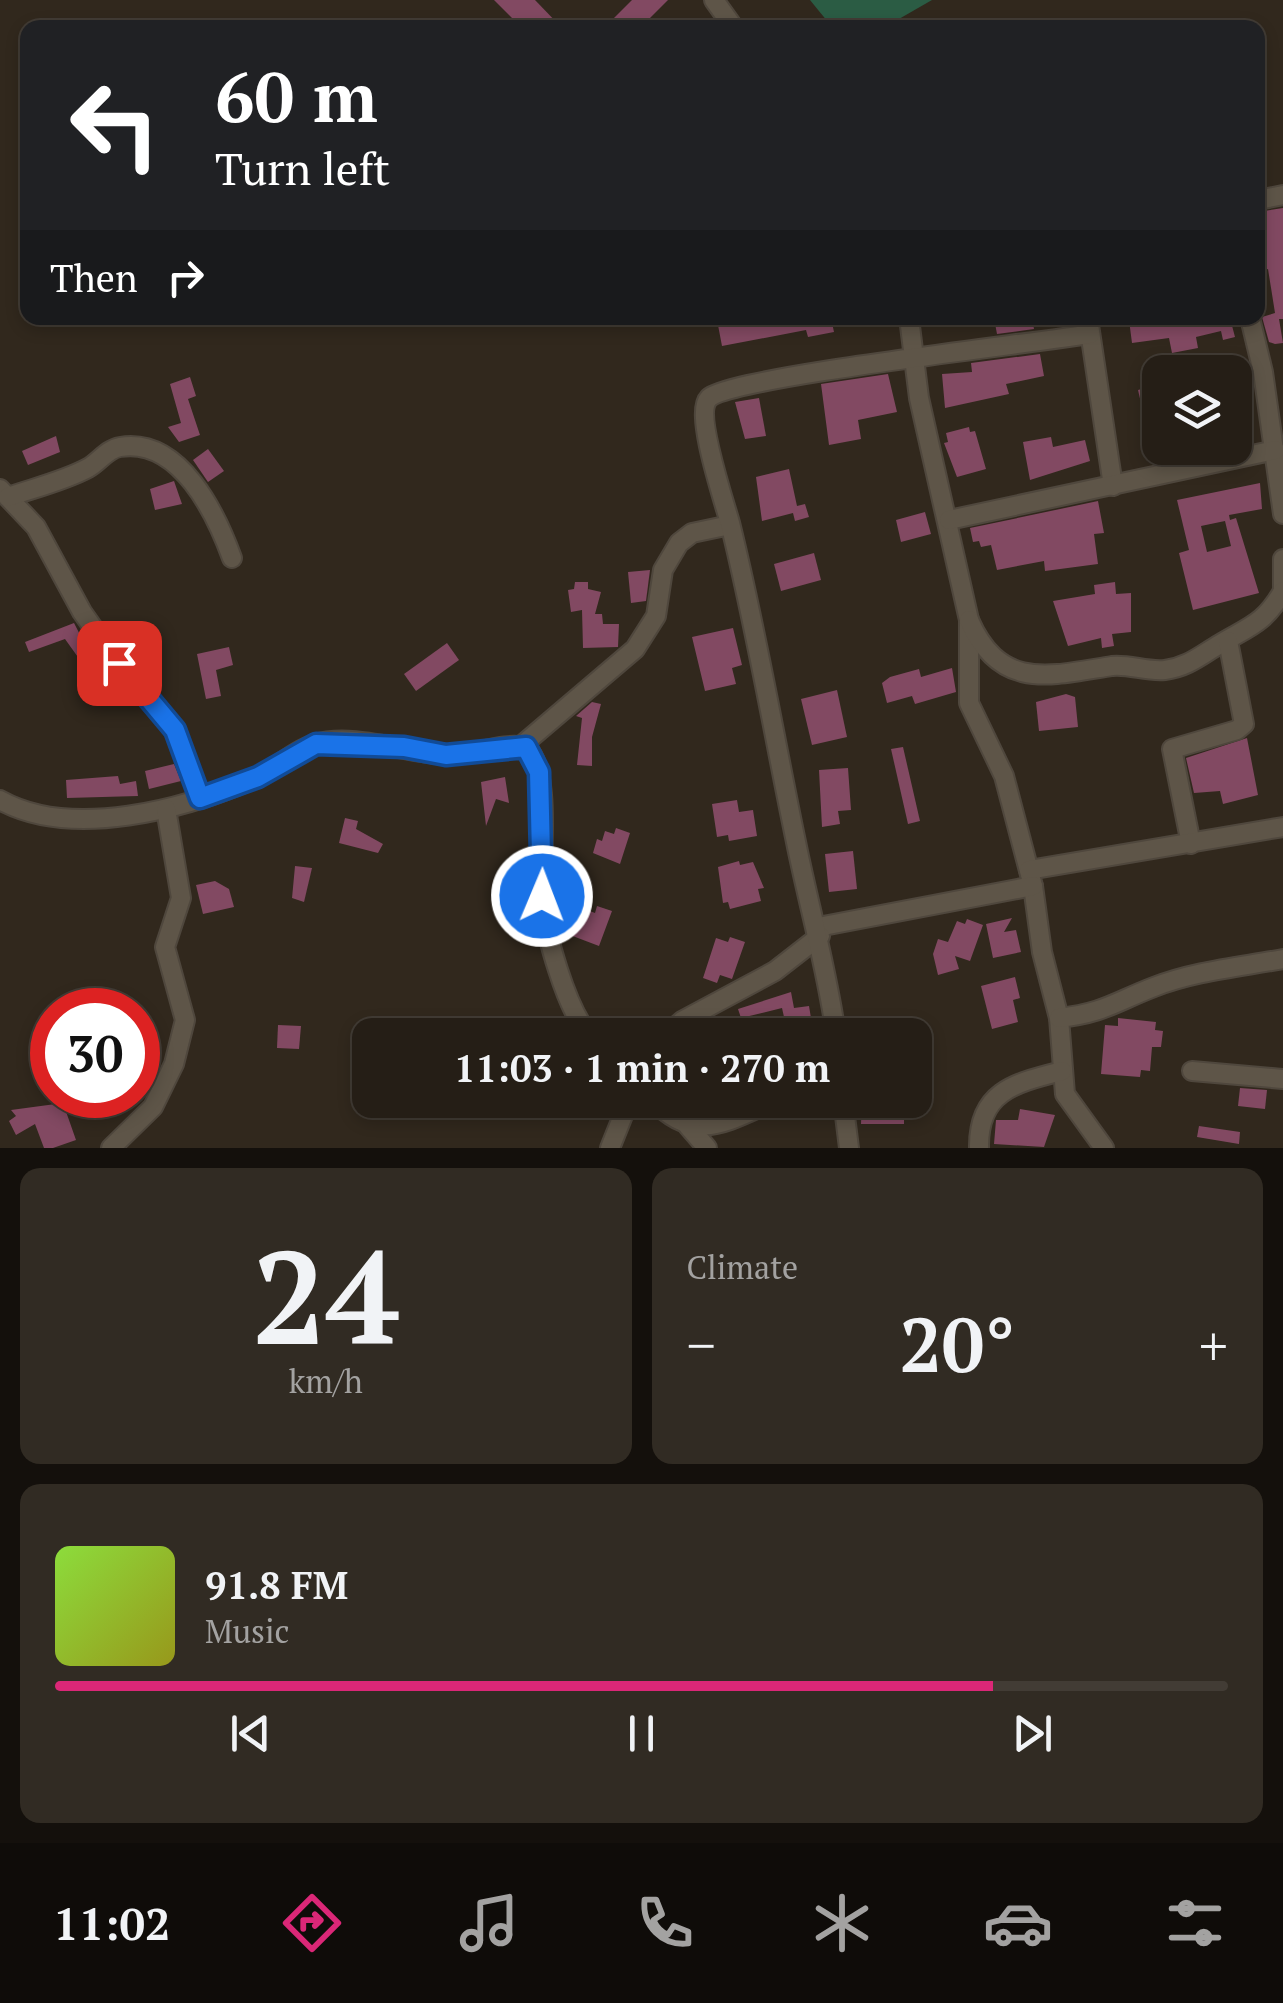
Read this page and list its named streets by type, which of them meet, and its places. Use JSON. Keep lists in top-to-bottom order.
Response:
{
  "page": {
    "turn": ["60 m", "Turn left"],
    "then": "Then",
    "limit": "30",
    "trip": "11:03 · 1 min · 270 m",
    "tile": [
      ["24", "km/h"],
      "Climate"
    ],
    "heat": ["−", "20°", "+"],
    "song": ["91.8 FM", "Music"],
    "tabs": "11:02"
  }
}
